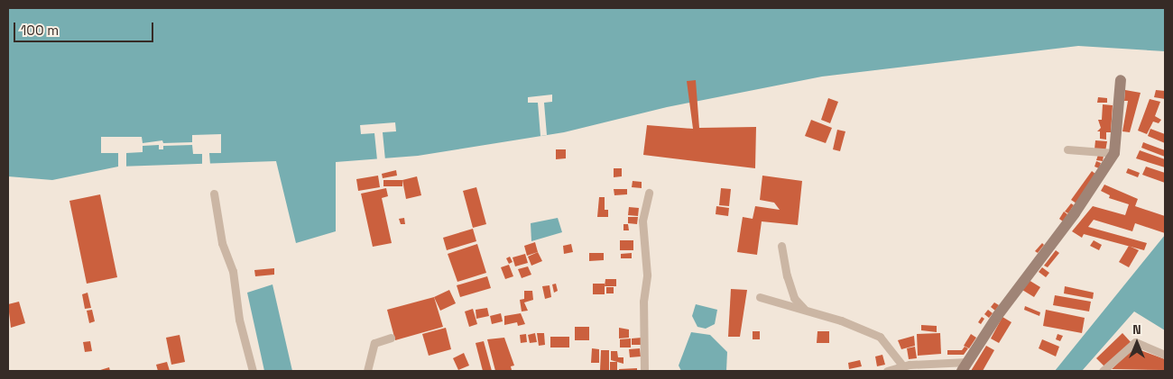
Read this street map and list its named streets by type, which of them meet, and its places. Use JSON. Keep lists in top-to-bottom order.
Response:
{
  "scale_bar": "100 m",
  "north": "top"
}
